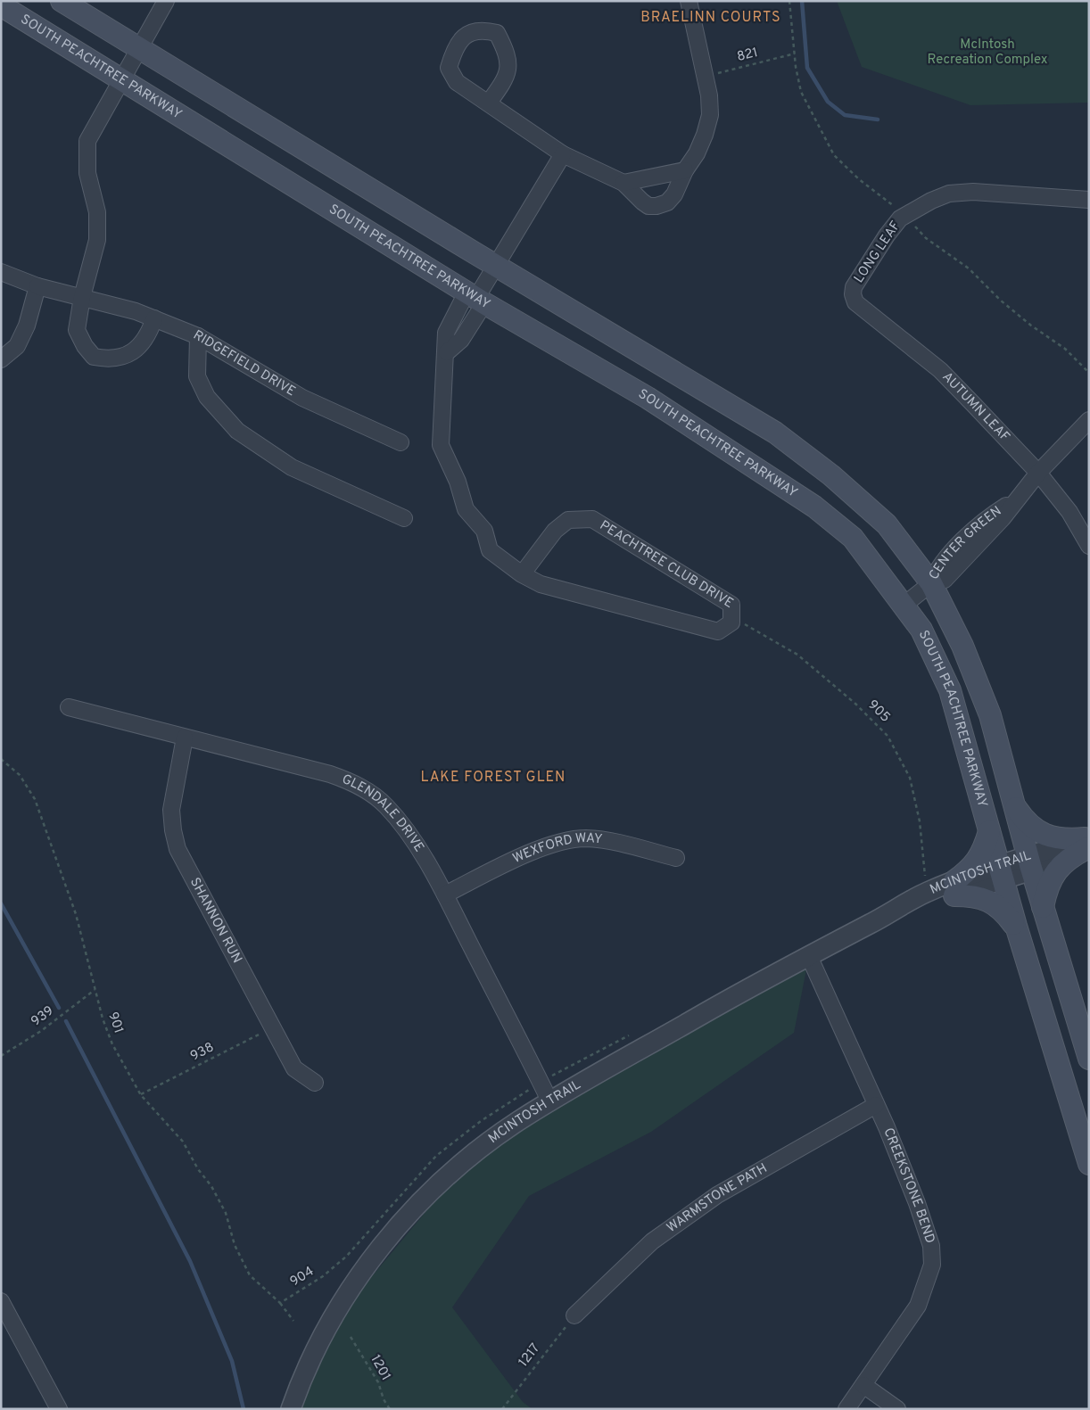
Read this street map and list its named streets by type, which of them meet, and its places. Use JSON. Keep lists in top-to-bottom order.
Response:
{
  "streets": {
    "main road": ["SOUTH PEACHTREE PARKWAY"],
    "street": [
      "LONG LEAF",
      "RIDGEFIELD DRIVE",
      "AUTUMN LEAF",
      "CENTER GREEN",
      "PEACHTREE CLUB DRIVE",
      "GLENDALE DRIVE",
      "WEXFORD WAY",
      "MCINTOSH TRAIL",
      "SHANNON RUN",
      "CREEKSTONE BEND",
      "WARMSTONE PATH"
    ],
    "path": [
      "821",
      "905",
      "939",
      "901",
      "938",
      "904",
      "1217",
      "1201"
    ]
  },
  "crossings": [
    ["SOUTH PEACHTREE PARKWAY", "PEACHTREE CLUB DRIVE"],
    ["SOUTH PEACHTREE PARKWAY", "MCINTOSH TRAIL"],
    ["LONG LEAF", "AUTUMN LEAF"],
    ["AUTUMN LEAF", "CENTER GREEN"],
    ["PEACHTREE CLUB DRIVE", "905"],
    ["GLENDALE DRIVE", "WEXFORD WAY"],
    ["GLENDALE DRIVE", "MCINTOSH TRAIL"],
    ["GLENDALE DRIVE", "SHANNON RUN"],
    ["MCINTOSH TRAIL", "CREEKSTONE BEND"],
    ["SHANNON RUN", "938"],
    ["939", "901"],
    ["901", "938"],
    ["901", "904"],
    ["CREEKSTONE BEND", "WARMSTONE PATH"],
    ["WARMSTONE PATH", "1217"]
  ],
  "districts": ["BRAELINN COURTS", "LAKE FOREST GLEN"],
  "parks": ["McIntosh Recreation Complex"]
}
